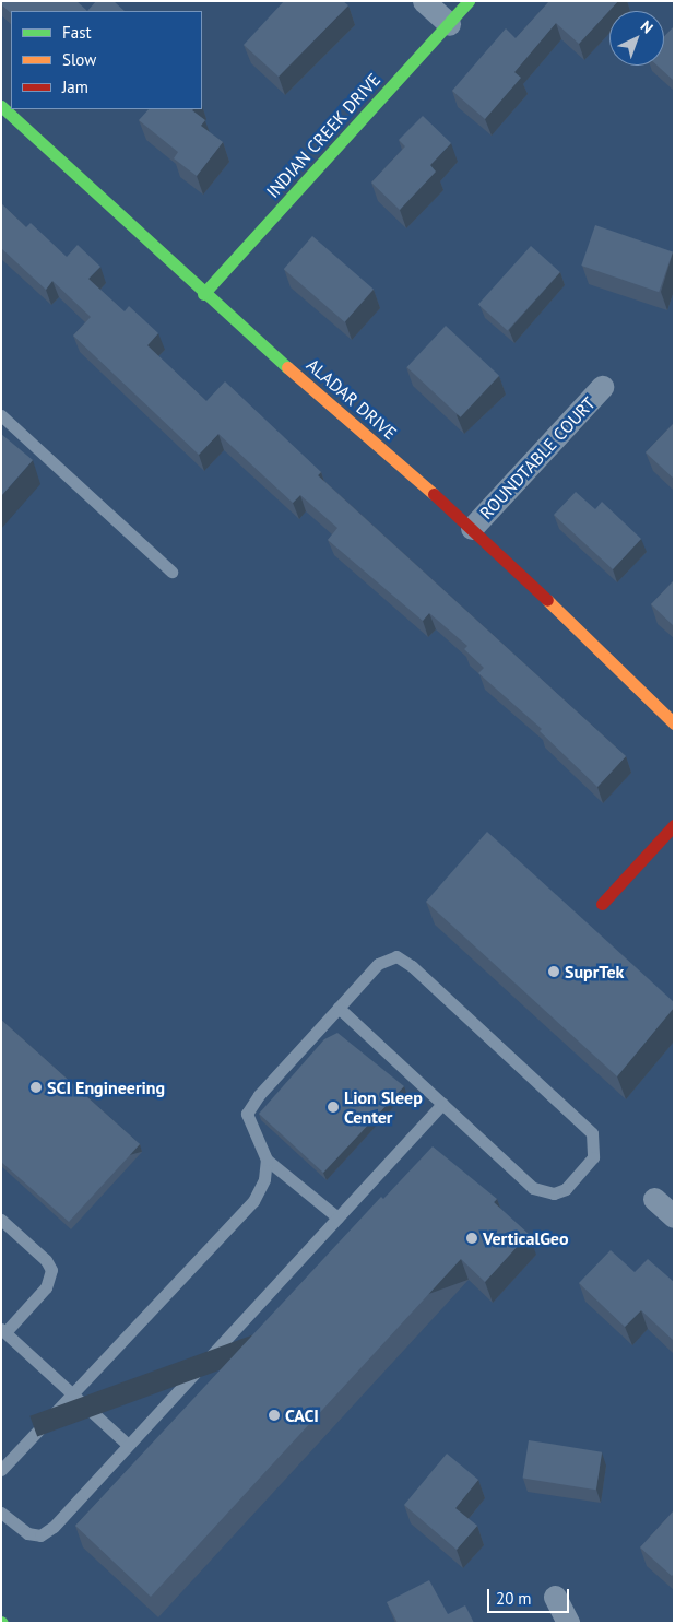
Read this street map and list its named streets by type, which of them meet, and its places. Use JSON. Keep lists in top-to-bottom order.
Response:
{
  "streets": {
    "street": ["INDIAN CREEK DRIVE", "ALADAR DRIVE", "ROUNDTABLE COURT"]
  },
  "crossings": [
    ["INDIAN CREEK DRIVE", "ALADAR DRIVE"],
    ["ALADAR DRIVE", "ROUNDTABLE COURT"]
  ],
  "places": [
    "SuprTek",
    "SCI Engineering",
    "Lion Sleep Center",
    "VerticalGeo",
    "CACI"
  ],
  "legend": ["Fast", "Slow", "Jam"],
  "scale_bar": "20 m",
  "north": "top right"
}
